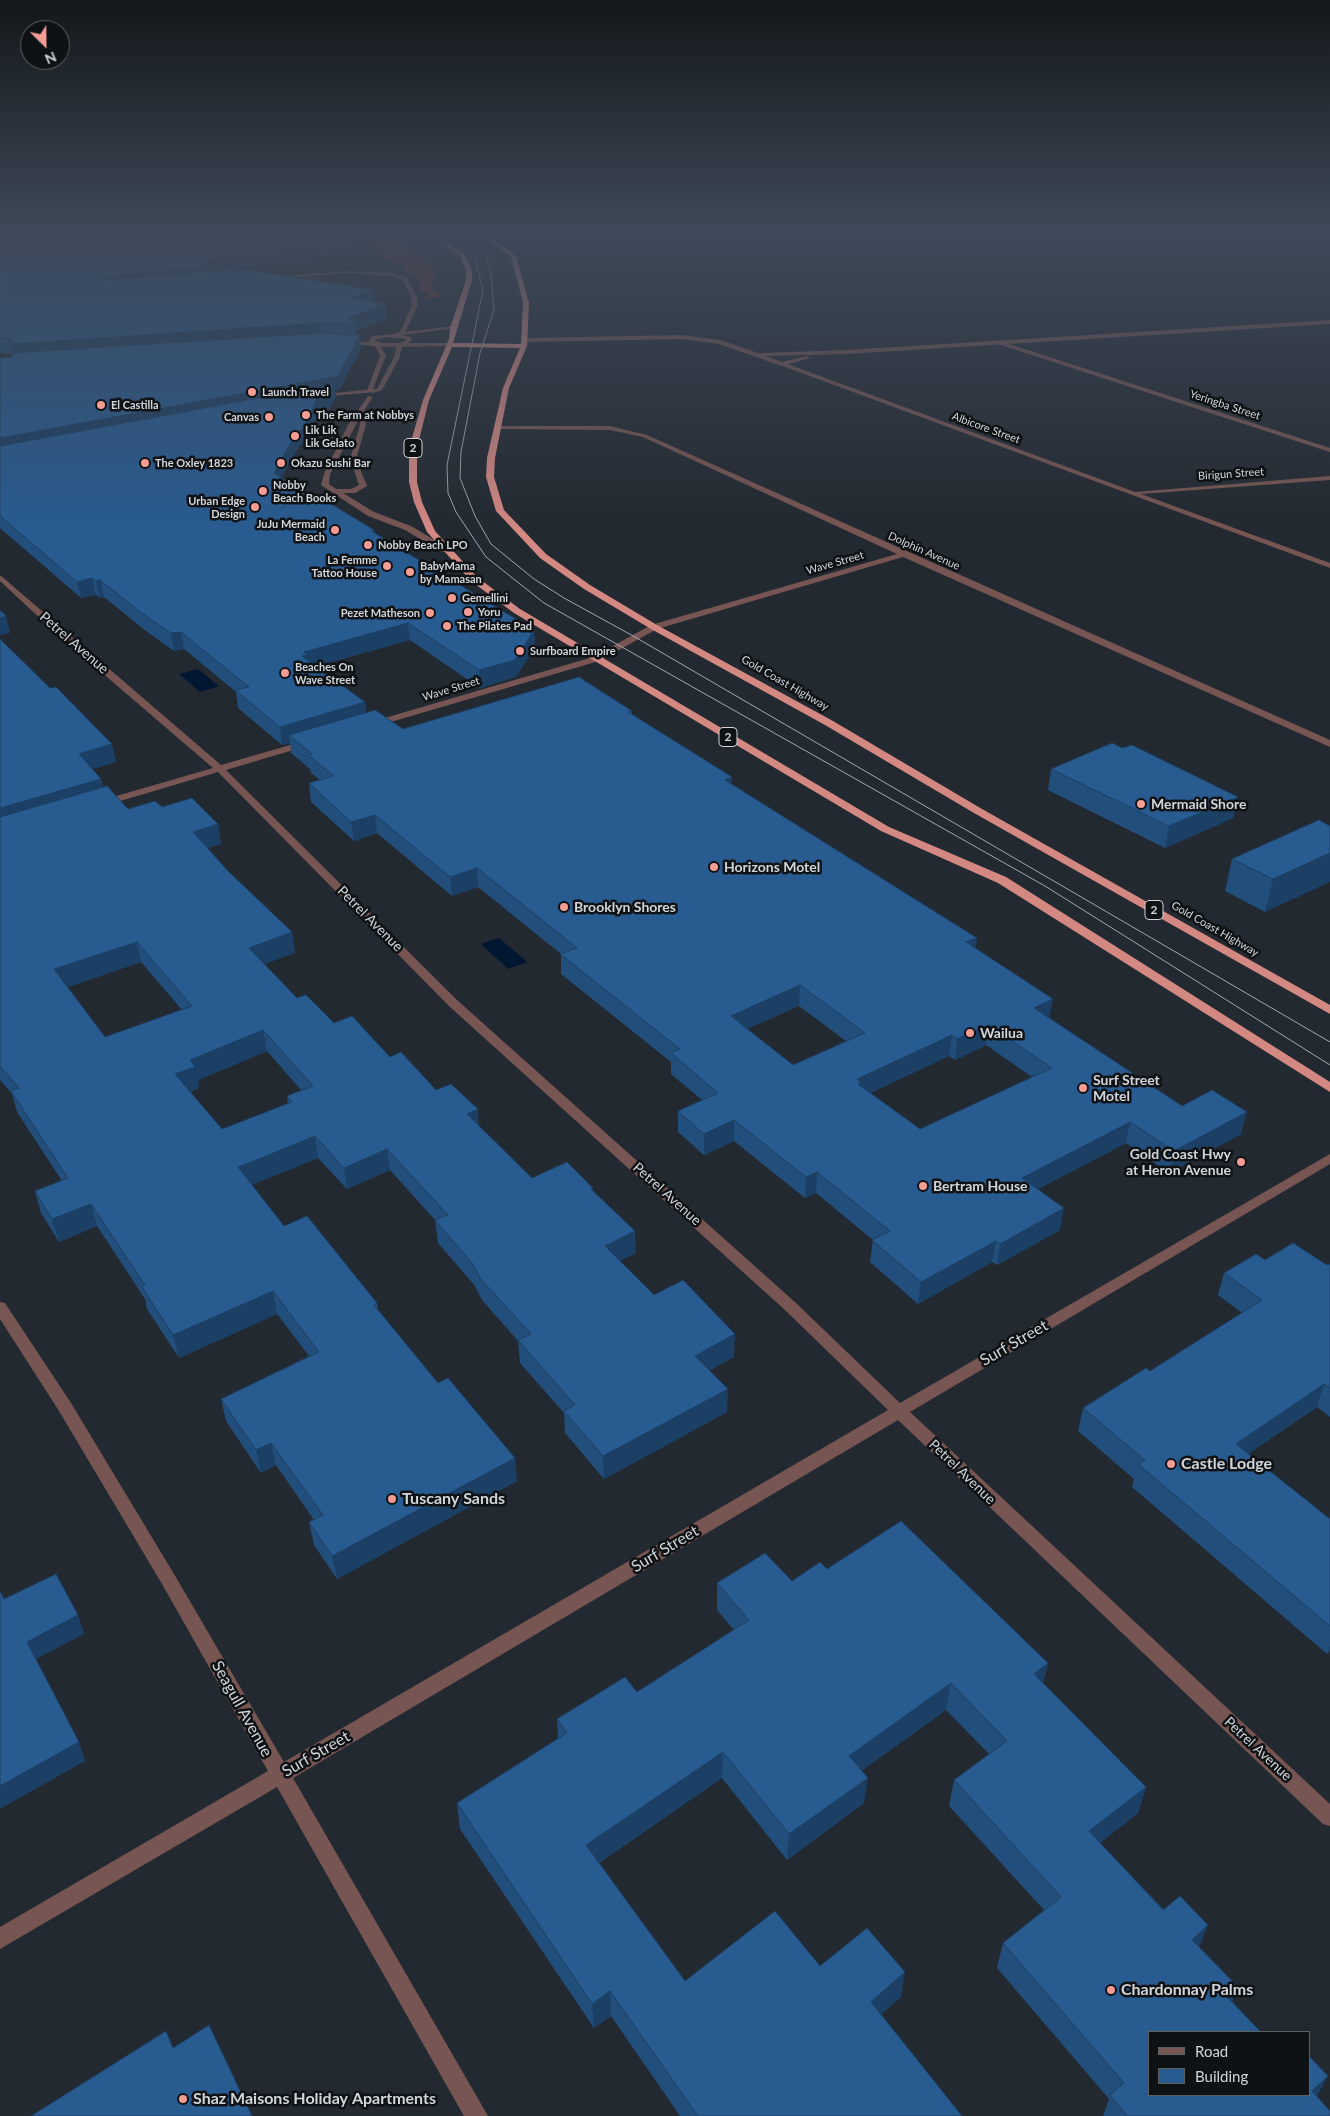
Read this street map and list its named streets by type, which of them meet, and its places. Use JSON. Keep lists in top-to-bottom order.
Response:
{
  "streets": {
    "highway": ["2", "Gold Coast Highway"],
    "street": [
      "Yeringba Street",
      "Albicore Street",
      "Birigun Street",
      "Dolphin Avenue",
      "Wave Street",
      "Petrel Avenue",
      "Surf Street",
      "Seagull Avenue"
    ]
  },
  "crossings": [
    ["Albicore Street", "Birigun Street"],
    ["Albicore Street", "Gold Coast Highway"],
    ["2", "Wave Street"],
    ["Dolphin Avenue", "Wave Street"],
    ["Dolphin Avenue", "Gold Coast Highway"],
    ["Wave Street", "Gold Coast Highway"],
    ["Petrel Avenue", "Surf Street"],
    ["Surf Street", "Seagull Avenue"]
  ],
  "places": [
    "Launch Travel",
    "El Castilla",
    "The Farm at Nobbys",
    "Canvas",
    "Lik Lik Lik Gelato",
    "The Oxley 1823",
    "Okazu Sushi Bar",
    "Nobby Beach Books",
    "Urban Edge Design",
    "JuJu Mermaid Beach",
    "Nobby Beach LPO",
    "La Femme Tattoo House",
    "BabyMama by Mamasan",
    "Gemellini",
    "Yoru",
    "Pezet Matheson",
    "The Pilates Pad",
    "Surfboard Empire",
    "Beaches On Wave Street",
    "Mermaid Shore",
    "Horizons Motel",
    "Brooklyn Shores",
    "Wailua",
    "Surf Street Motel",
    "Gold Coast Hwy at Heron Avenue",
    "Bertram House",
    "Castle Lodge",
    "Tuscany Sands",
    "Chardonnay Palms",
    "Shaz Maisons Holiday Apartments"
  ],
  "legend": ["Road", "Building"],
  "north": "bottom right"
}
